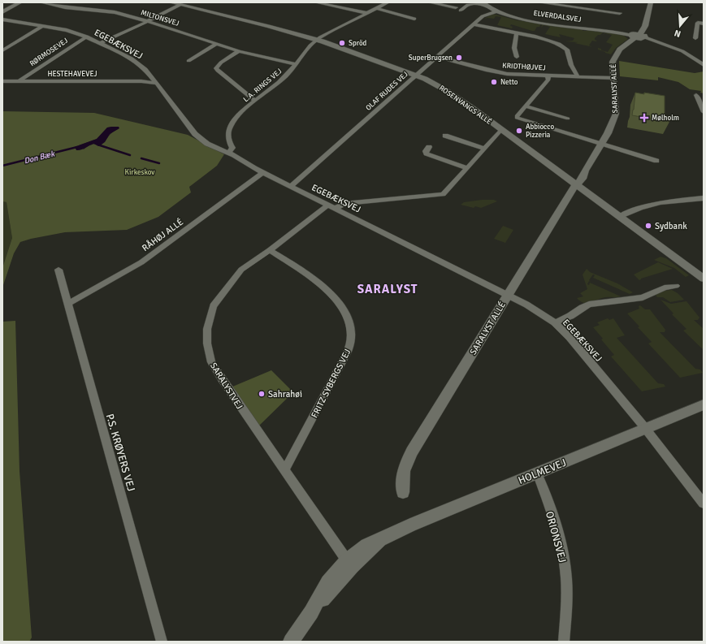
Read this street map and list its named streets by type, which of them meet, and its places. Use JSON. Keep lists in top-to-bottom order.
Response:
{
  "streets": {
    "street": [
      "ELVERDALSVEJ",
      "MILTONSVEJ",
      "EGEBÆKSVEJ",
      "RØRMOSEVEJ",
      "KRIDTHØJVEJ",
      "HESTEHAVEVEJ",
      "L.A. RINGS VEJ",
      "SARALYST ALLÉ",
      "OLAF RUDES VEJ",
      "ROSENVANGS ALLÉ",
      "RÅHØJ ALLÉ",
      "FRITZ SYBERGS VEJ",
      "SARALYSTVEJ",
      "P.S. KRØYERS VEJ",
      "HOLMEVEJ",
      "ORIONSVEJ"
    ]
  },
  "crossings": [
    ["ELVERDALSVEJ", "SARALYST ALLÉ"],
    ["ELVERDALSVEJ", "OLAF RUDES VEJ"],
    ["MILTONSVEJ", "L.A. RINGS VEJ"],
    ["EGEBÆKSVEJ", "RØRMOSEVEJ"],
    ["EGEBÆKSVEJ", "HESTEHAVEVEJ"],
    ["EGEBÆKSVEJ", "L.A. RINGS VEJ"],
    ["EGEBÆKSVEJ", "SARALYST ALLÉ"],
    ["EGEBÆKSVEJ", "OLAF RUDES VEJ"],
    ["EGEBÆKSVEJ", "RÅHØJ ALLÉ"],
    ["EGEBÆKSVEJ", "SARALYSTVEJ"],
    ["EGEBÆKSVEJ", "HOLMEVEJ"],
    ["RØRMOSEVEJ", "HESTEHAVEVEJ"],
    ["KRIDTHØJVEJ", "SARALYST ALLÉ"],
    ["KRIDTHØJVEJ", "OLAF RUDES VEJ"],
    ["L.A. RINGS VEJ", "ROSENVANGS ALLÉ"],
    ["SARALYST ALLÉ", "ROSENVANGS ALLÉ"],
    ["OLAF RUDES VEJ", "ROSENVANGS ALLÉ"],
    ["RÅHØJ ALLÉ", "P.S. KRØYERS VEJ"],
    ["FRITZ SYBERGS VEJ", "SARALYSTVEJ"],
    ["SARALYSTVEJ", "HOLMEVEJ"],
    ["HOLMEVEJ", "ORIONSVEJ"]
  ],
  "districts": ["SARALYST"],
  "water": ["Don Bæk"],
  "parks": ["Kirkeskov"],
  "places": {
    "other": [
      "Spröd",
      "SuperBrugsen",
      "Netto",
      "Abbiocco Pizzeria",
      "Sydbank",
      "Sahrahøi"
    ],
    "health": ["Mølholm"]
  },
  "north": "bottom"
}
